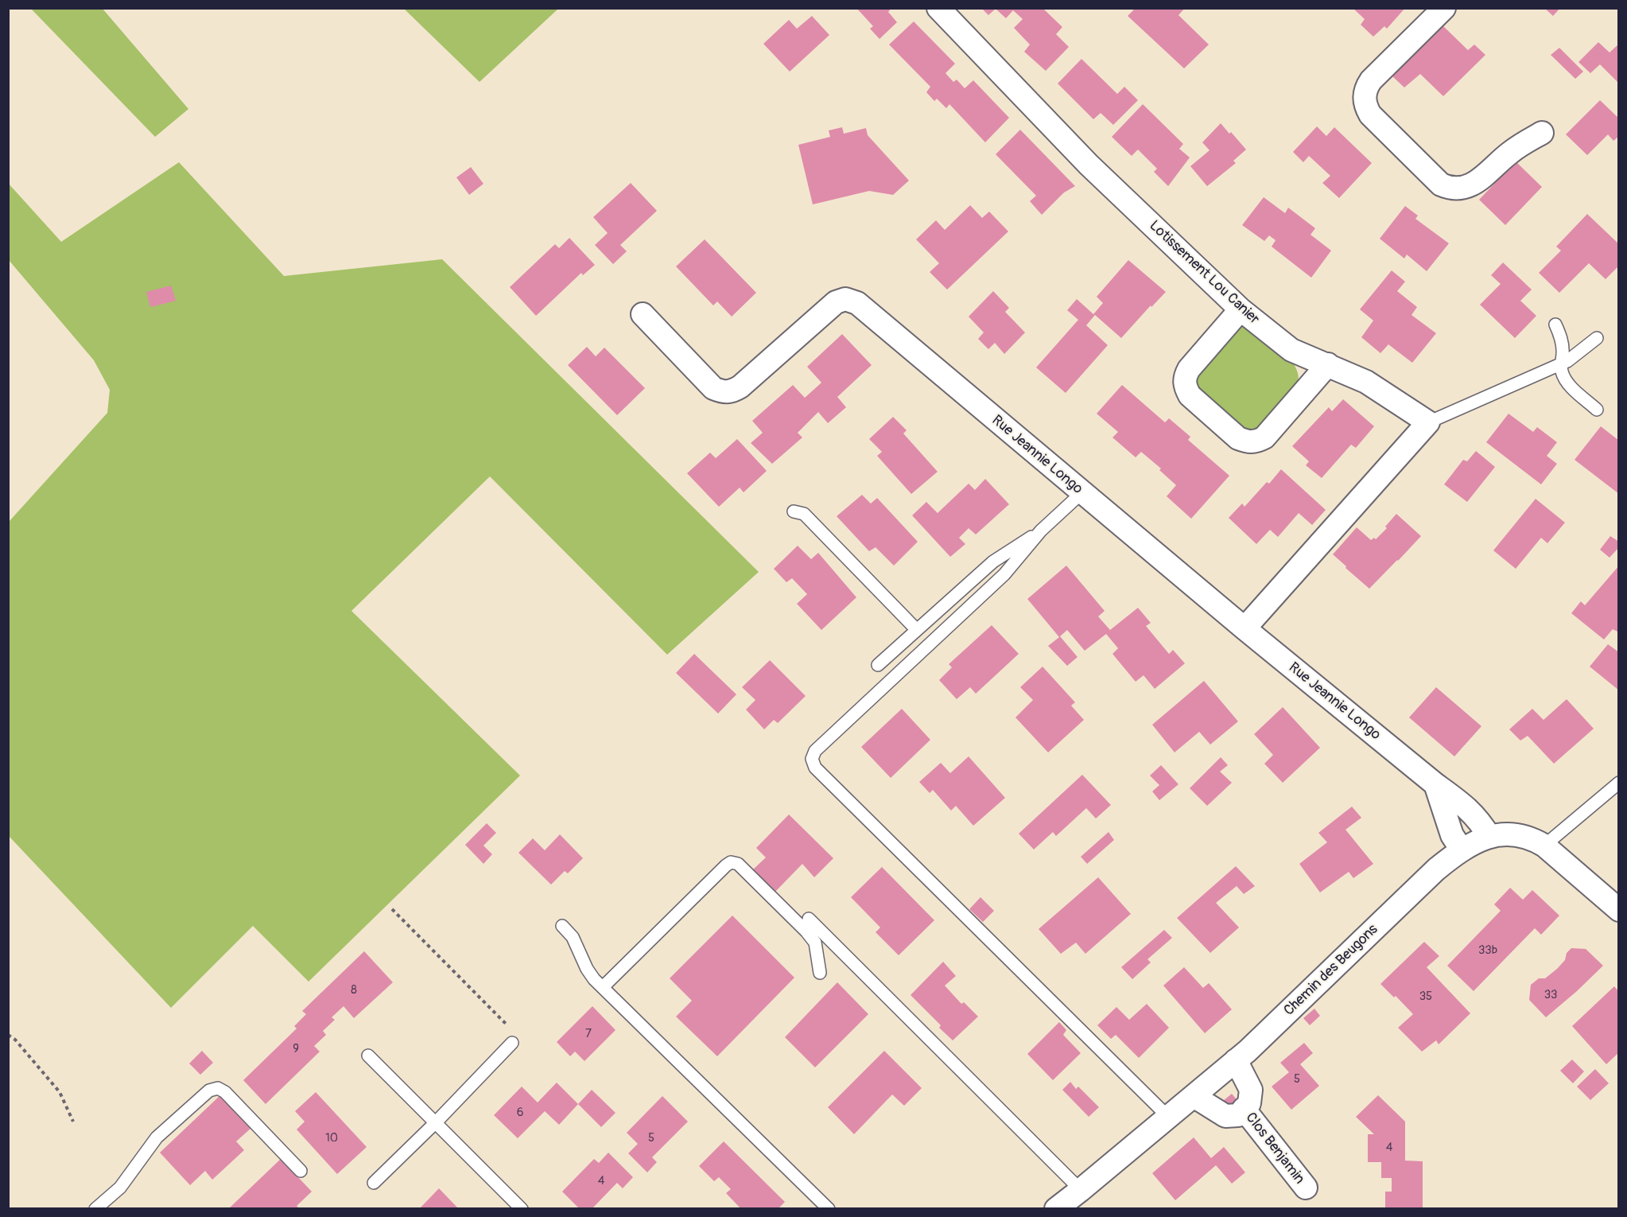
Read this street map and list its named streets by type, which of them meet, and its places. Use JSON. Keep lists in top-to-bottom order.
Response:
{
  "streets": {
    "street": [
      "Lotissement Lou Canier",
      "Rue Jeannie Longo",
      "Chemin des Beugons",
      "Clos Benjamin"
    ]
  },
  "crossings": [
    ["Rue Jeannie Longo", "Chemin des Beugons"]
  ],
  "house_numbers": [
    "33b",
    "8",
    "33",
    "35",
    "7",
    "9",
    "5",
    "6",
    "10",
    "5",
    "4",
    "4"
  ]
}
